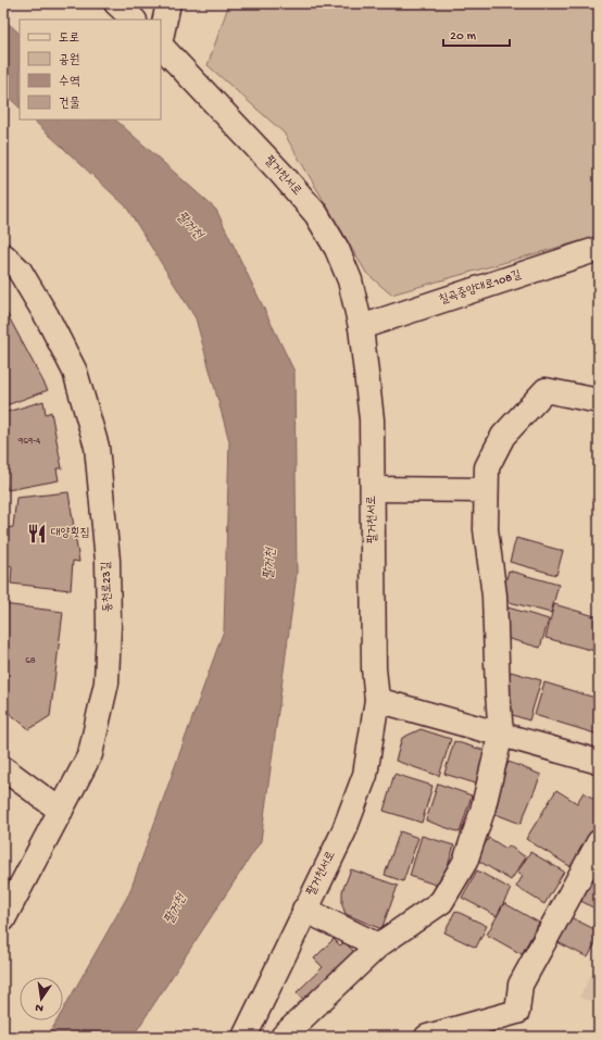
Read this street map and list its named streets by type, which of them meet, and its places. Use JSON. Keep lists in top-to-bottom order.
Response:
{
  "streets": {
    "street": ["팔거천서로", "칠곡중앙대로108길", "동천로23길"]
  },
  "crossings": [
    ["팔거천서로", "칠곡중앙대로108길"]
  ],
  "water": ["팔거천"],
  "places": {
    "restaurant": ["대양횟집"]
  },
  "house_numbers": ["969-4", "68"],
  "legend": [
    "도로",
    "공원",
    "수역",
    "건물"
  ],
  "scale_bar": "20 m",
  "north": "bottom"
}
